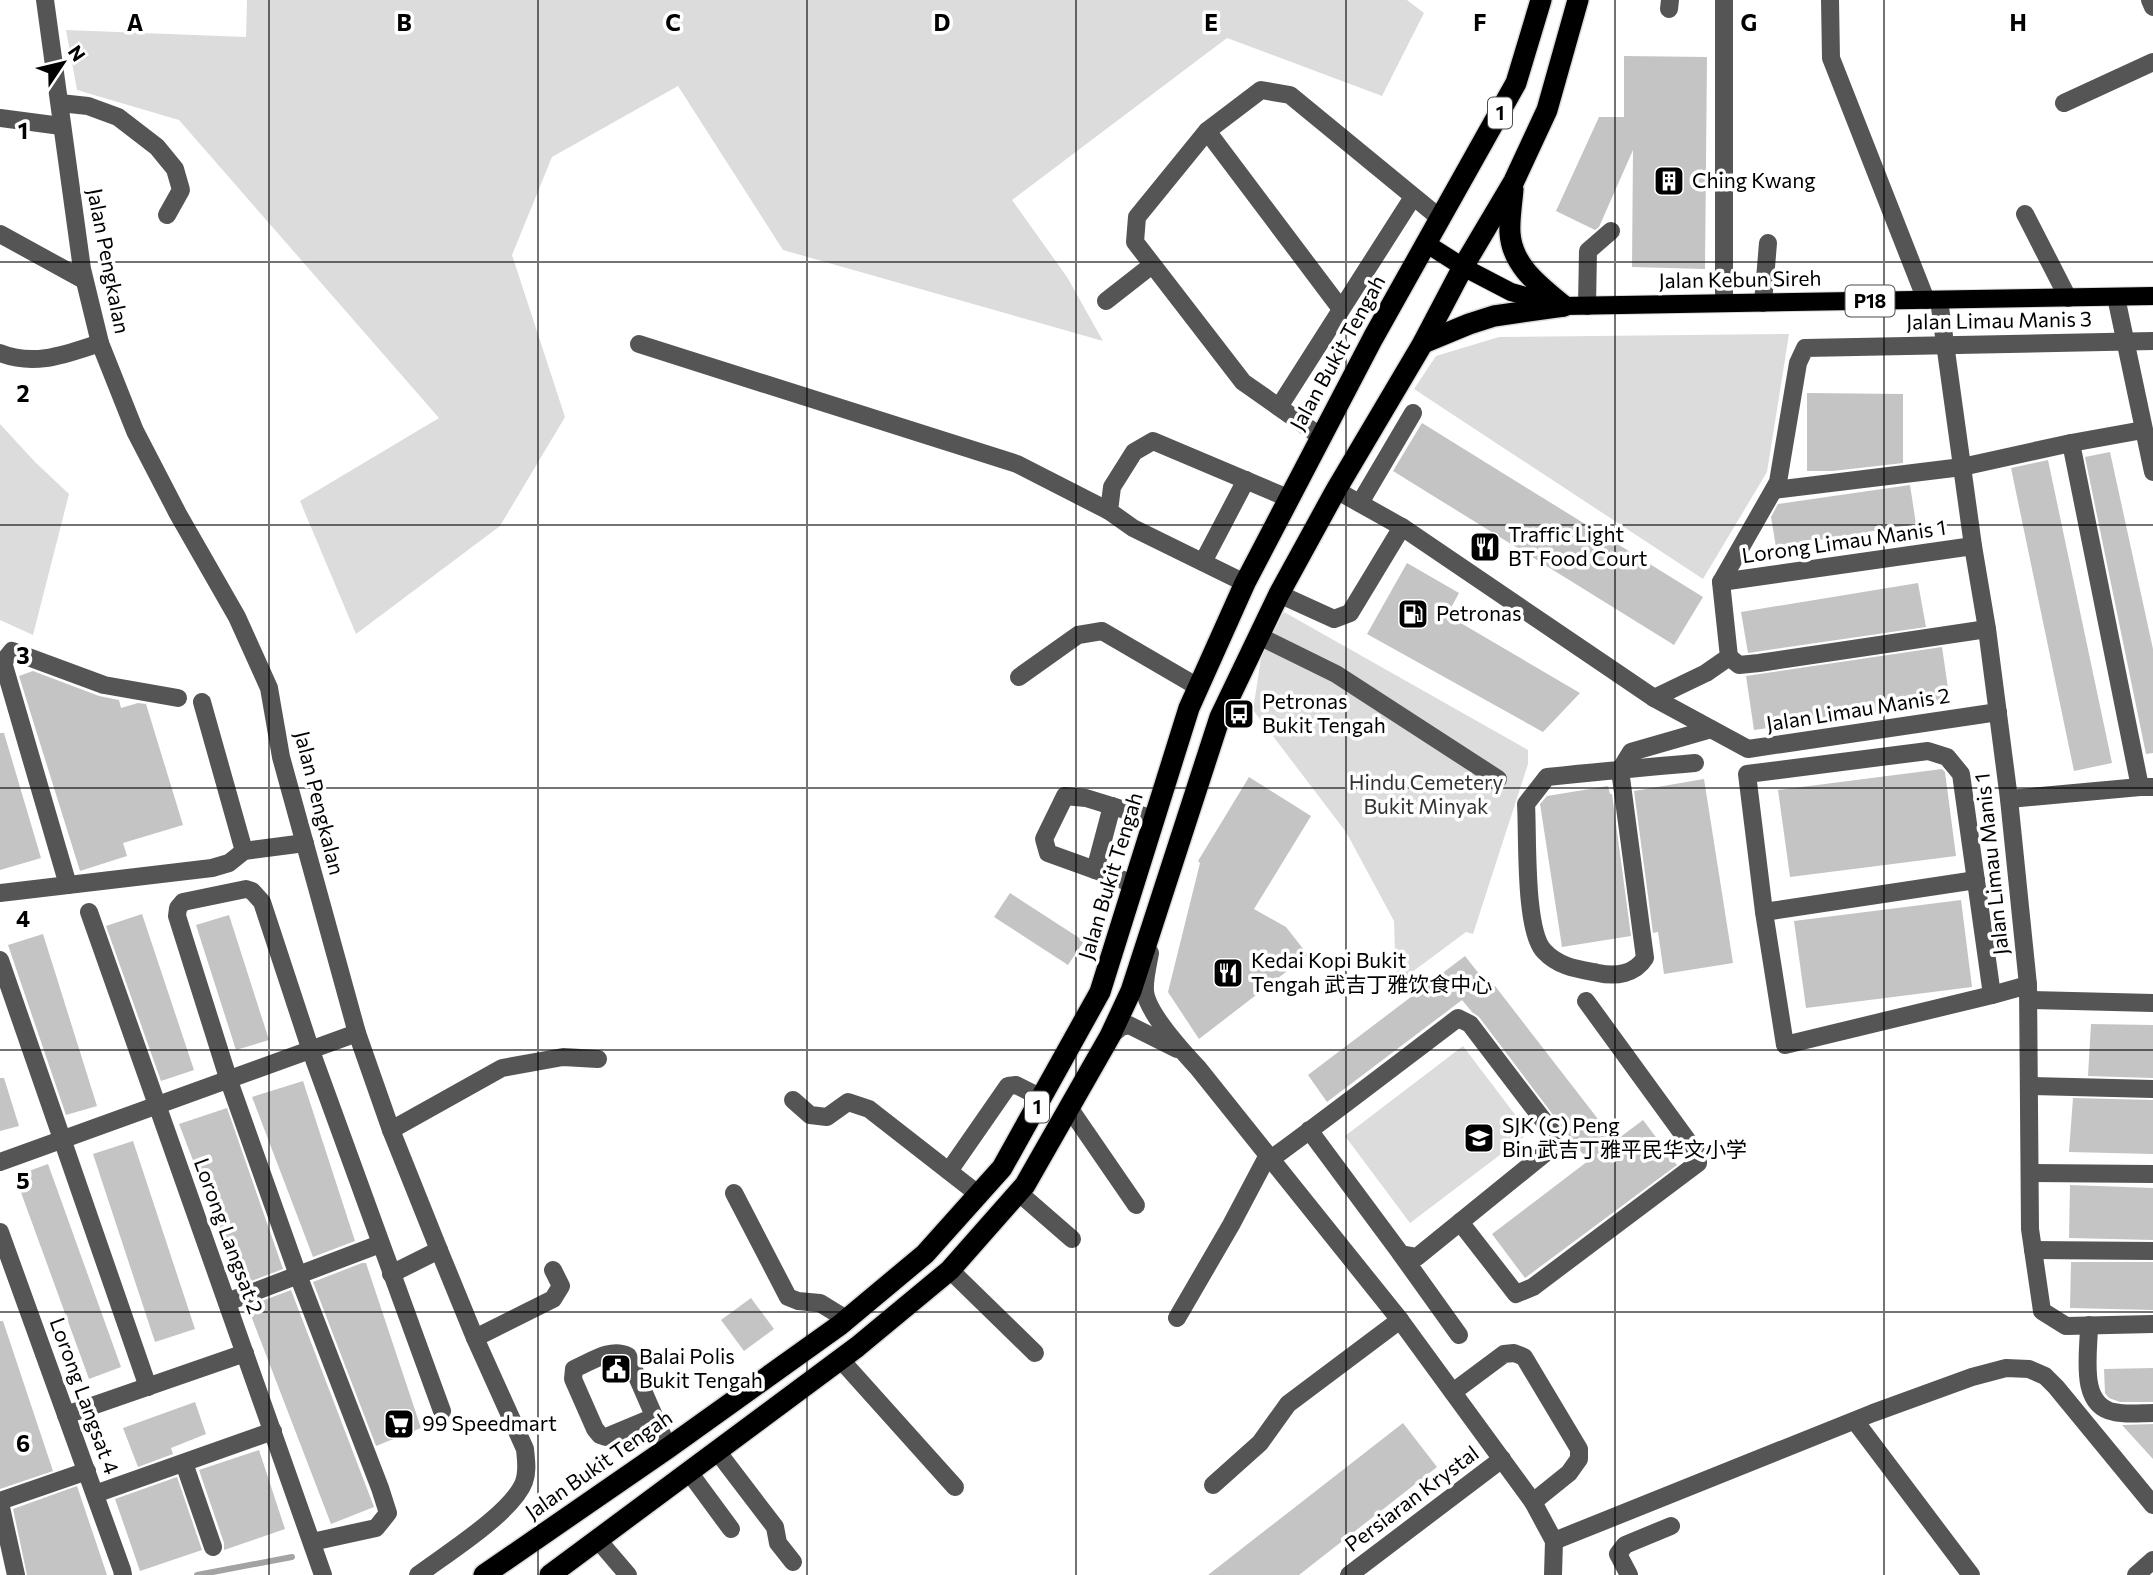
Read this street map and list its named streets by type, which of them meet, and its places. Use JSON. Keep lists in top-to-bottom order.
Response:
{
  "streets": {
    "highway": ["1", "Jalan Bukit Tengah"],
    "main road": ["Jalan Kebun Sireh", "P18"],
    "street": [
      "Jalan Pengkalan",
      "Jalan Limau Manis 3",
      "Lorong Limau Manis 1",
      "Jalan Limau Manis 2",
      "Jalan Limau Manis 1",
      "Lorong Langsat 2",
      "Lorong Langsat 4",
      "Persiaran Krystal"
    ]
  },
  "crossings": [
    ["1", "Jalan Kebun Sireh"],
    ["1", "Jalan Limau Manis 2"],
    ["Jalan Kebun Sireh", "Jalan Bukit Tengah"],
    ["Jalan Kebun Sireh", "Jalan Limau Manis 1"],
    ["Jalan Limau Manis 3", "Jalan Limau Manis 1"],
    ["Lorong Limau Manis 1", "Jalan Limau Manis 1"],
    ["Jalan Limau Manis 2", "Jalan Limau Manis 1"]
  ],
  "parks": ["Hindu Cemetery Bukit Minyak"],
  "places": {
    "building": ["Ching Kwang"],
    "restaurant": ["Traffic Light BT Food Court", "Kedai Kopi Bukit Tengah 武吉丁雅饮食中心"],
    "fuel station": ["Petronas"],
    "bus stop": ["Petronas Bukit Tengah"],
    "school or university": ["SJK (C) Peng Bin 武吉丁雅平民华文小学"],
    "public building": ["Balai Polis Bukit Tengah"],
    "supermarket": ["99 Speedmart"]
  },
  "north": "top right",
  "grid": {
    "columns": [
      "A",
      "B",
      "C",
      "D",
      "E",
      "F",
      "G",
      "H"
    ],
    "rows": [
      "1",
      "2",
      "3",
      "4",
      "5",
      "6"
    ]
  }
}
